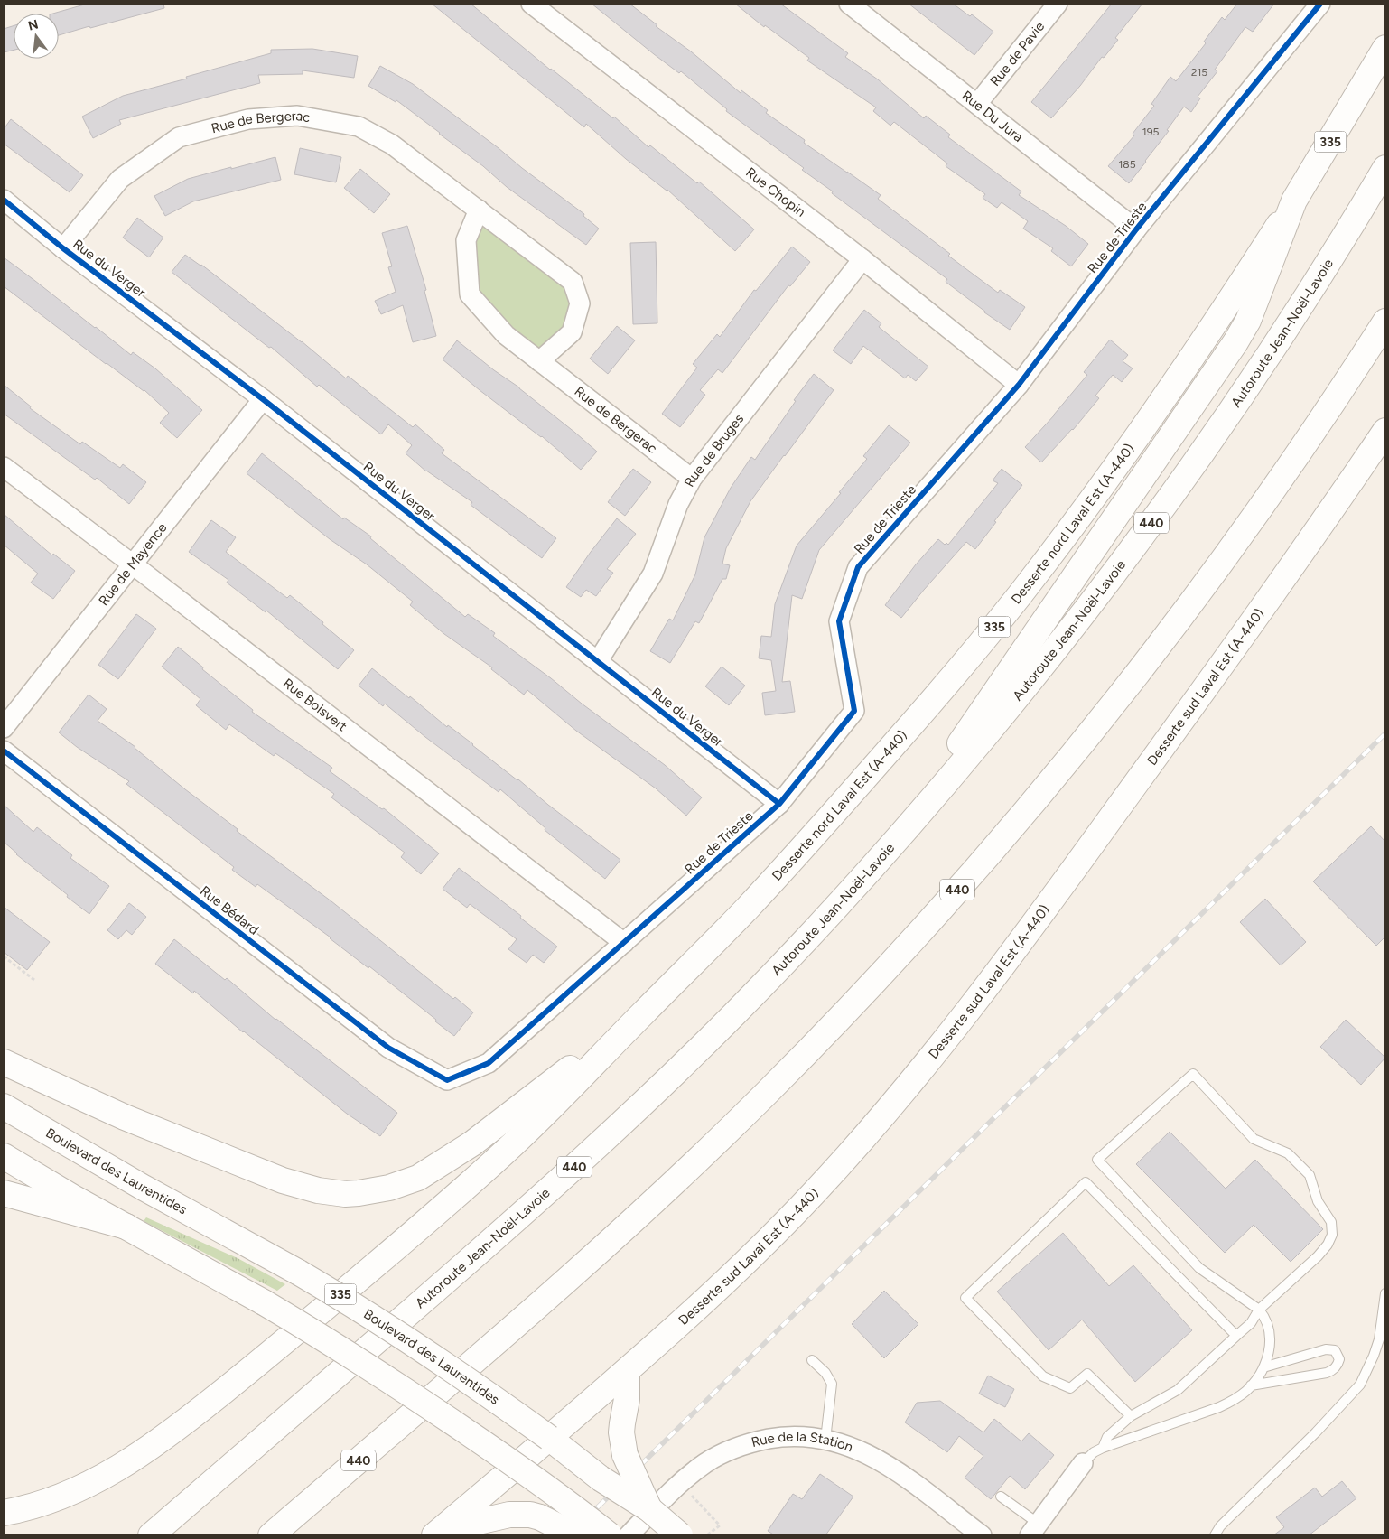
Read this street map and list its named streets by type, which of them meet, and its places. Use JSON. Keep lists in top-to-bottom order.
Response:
{
  "streets": {
    "main road": [
      "335",
      "Autoroute Jean-Noël-Lavoie",
      "440",
      "Desserte nord Laval Est (A-440)",
      "Desserte sud Laval Est (A-440)",
      "Boulevard des Laurentides"
    ],
    "street": [
      "Rue de Pavie",
      "Rue Du Jura",
      "Rue de Bergerac",
      "Rue Chopin",
      "Rue de Trieste",
      "Rue du Verger",
      "Rue de Bruges",
      "Rue de Mayence",
      "Rue Boisvert",
      "Rue Bédard",
      "Rue de la Station"
    ]
  },
  "crossings": [
    ["Rue de Pavie", "Rue Du Jura"],
    ["Rue Du Jura", "Rue de Trieste"],
    ["Rue de Bergerac", "Rue du Verger"],
    ["Rue de Bergerac", "Rue de Bruges"],
    ["335", "Desserte nord Laval Est (A-440)"],
    ["Rue Chopin", "Rue de Trieste"],
    ["Rue Chopin", "Rue de Bruges"],
    ["Rue de Trieste", "Rue du Verger"],
    ["Rue de Trieste", "Rue Boisvert"],
    ["Rue de Trieste", "Rue Bédard"],
    ["Rue du Verger", "Rue de Bruges"],
    ["Rue du Verger", "Rue de Mayence"],
    ["Rue de Mayence", "Rue Boisvert"],
    ["Desserte sud Laval Est (A-440)", "Boulevard des Laurentides"]
  ],
  "house_numbers": ["215", "195", "185"],
  "north": "top"
}
